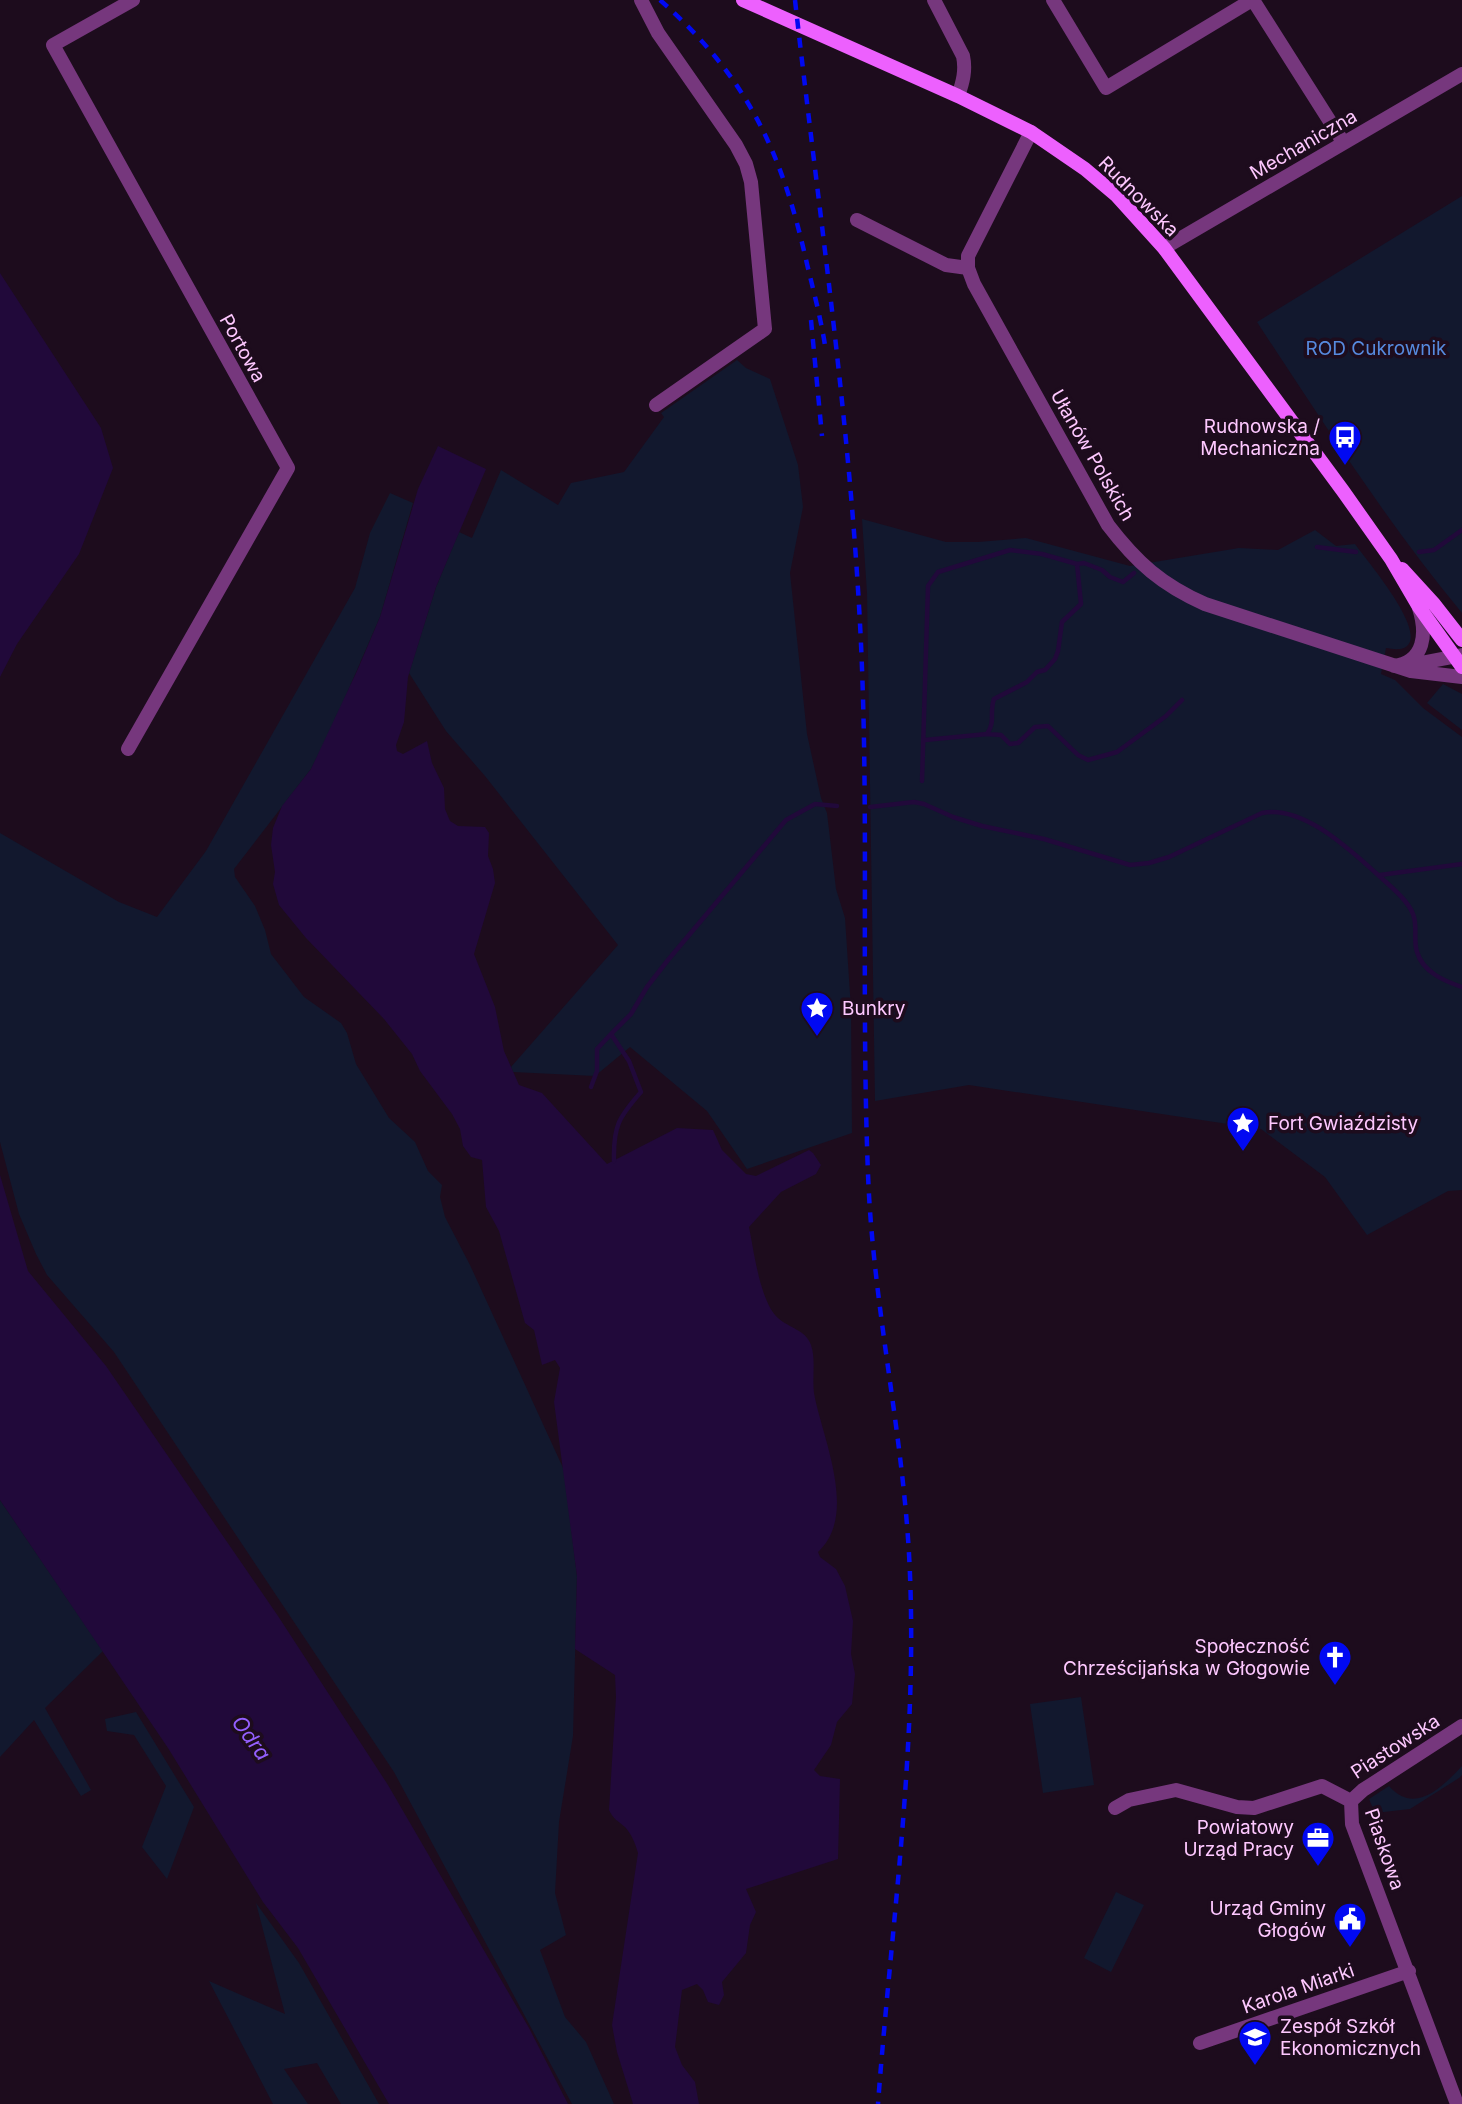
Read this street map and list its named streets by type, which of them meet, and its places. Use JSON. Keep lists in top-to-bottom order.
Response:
{
  "streets": {
    "main road": ["Rudnowska"],
    "street": [
      "Mechaniczna",
      "Portowa",
      "Ułanów Polskich",
      "Piastowska",
      "Piaskowa",
      "Karola Miarki"
    ]
  },
  "crossings": [
    ["Mechaniczna", "Rudnowska"],
    ["Rudnowska", "Ułanów Polskich"],
    ["Piastowska", "Piaskowa"],
    ["Piaskowa", "Karola Miarki"]
  ],
  "water": ["Odra"],
  "parks": ["ROD Cukrownik"],
  "places": {
    "bus stop": ["Rudnowska / Mechaniczna"],
    "place": ["Bunkry", "Fort Gwiaździsty"],
    "church": ["Społeczność Chrześcijańska w Głogowie"],
    "office": ["Powiatowy Urząd Pracy"],
    "public building": ["Urząd Gminy Głogów"],
    "school or university": ["Zespół Szkół Ekonomicznych"]
  }
}
